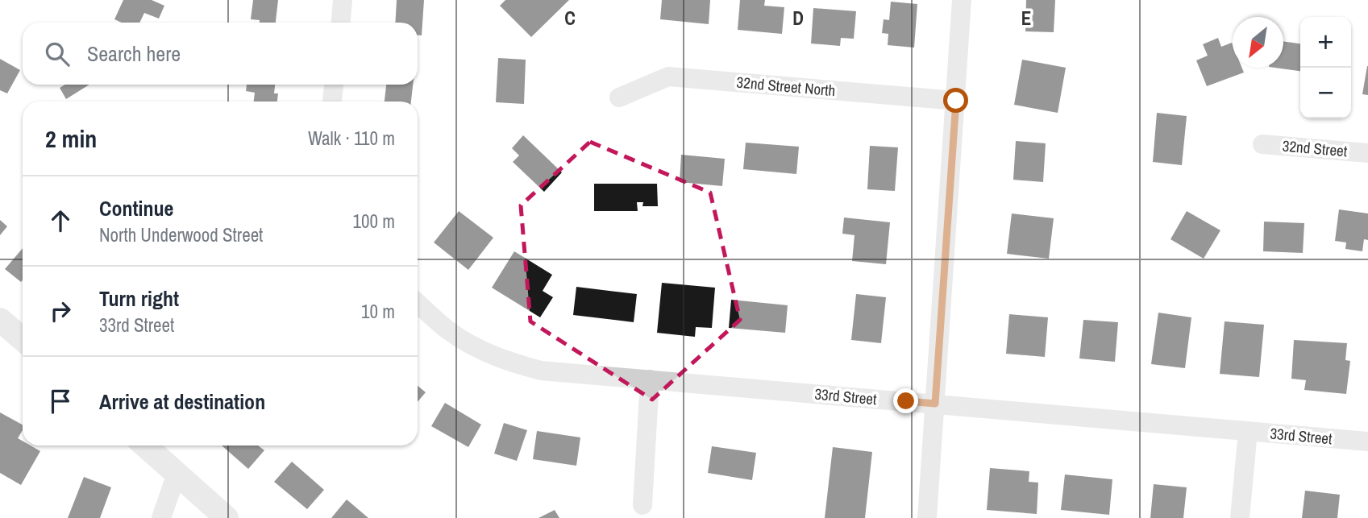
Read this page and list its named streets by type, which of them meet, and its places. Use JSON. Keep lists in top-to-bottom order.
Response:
{
  "streets": {
    "street": ["32nd Street North", "32nd Street", "33rd Street"]
  },
  "north": "bottom left",
  "page": {
    "map_buttons": ["+", "−"],
    "search": "Search here",
    "heading": ["2 min", "Walk · 110 m"],
    "list": [
      ["Continue", "North Underwood Street", "100 m"],
      ["Turn right", "33rd Street", "10 m"],
      "Arrive at destination"
    ]
  },
  "grid": {
    "columns": ["C", "D", "E"]
  }
}
